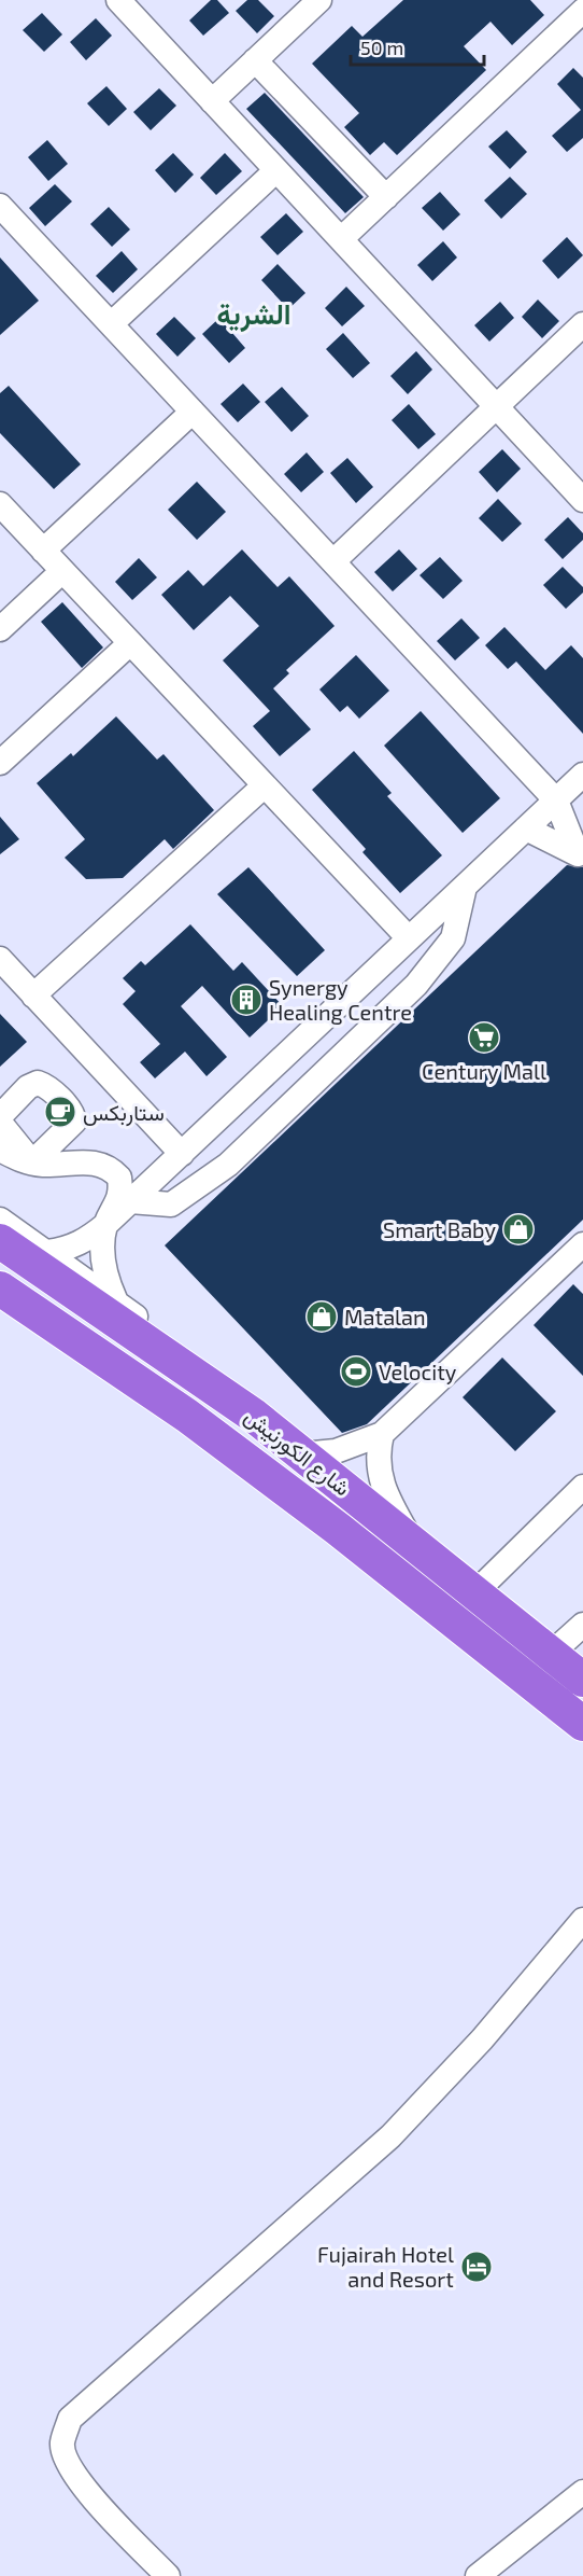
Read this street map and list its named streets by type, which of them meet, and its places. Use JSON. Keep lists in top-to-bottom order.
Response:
{
  "streets": {
    "highway": ["شارع الكورنيش"]
  },
  "districts": ["الشرية"],
  "places": {
    "building": ["Synergy Healing Centre"],
    "supermarket": ["Century Mall"],
    "cafe": ["ستاربكس"],
    "shop": ["Smart Baby", "Matalan"],
    "sports": ["Velocity"],
    "hotel": ["Fujairah Hotel and Resort"]
  },
  "scale_bar": "50 m"
}
